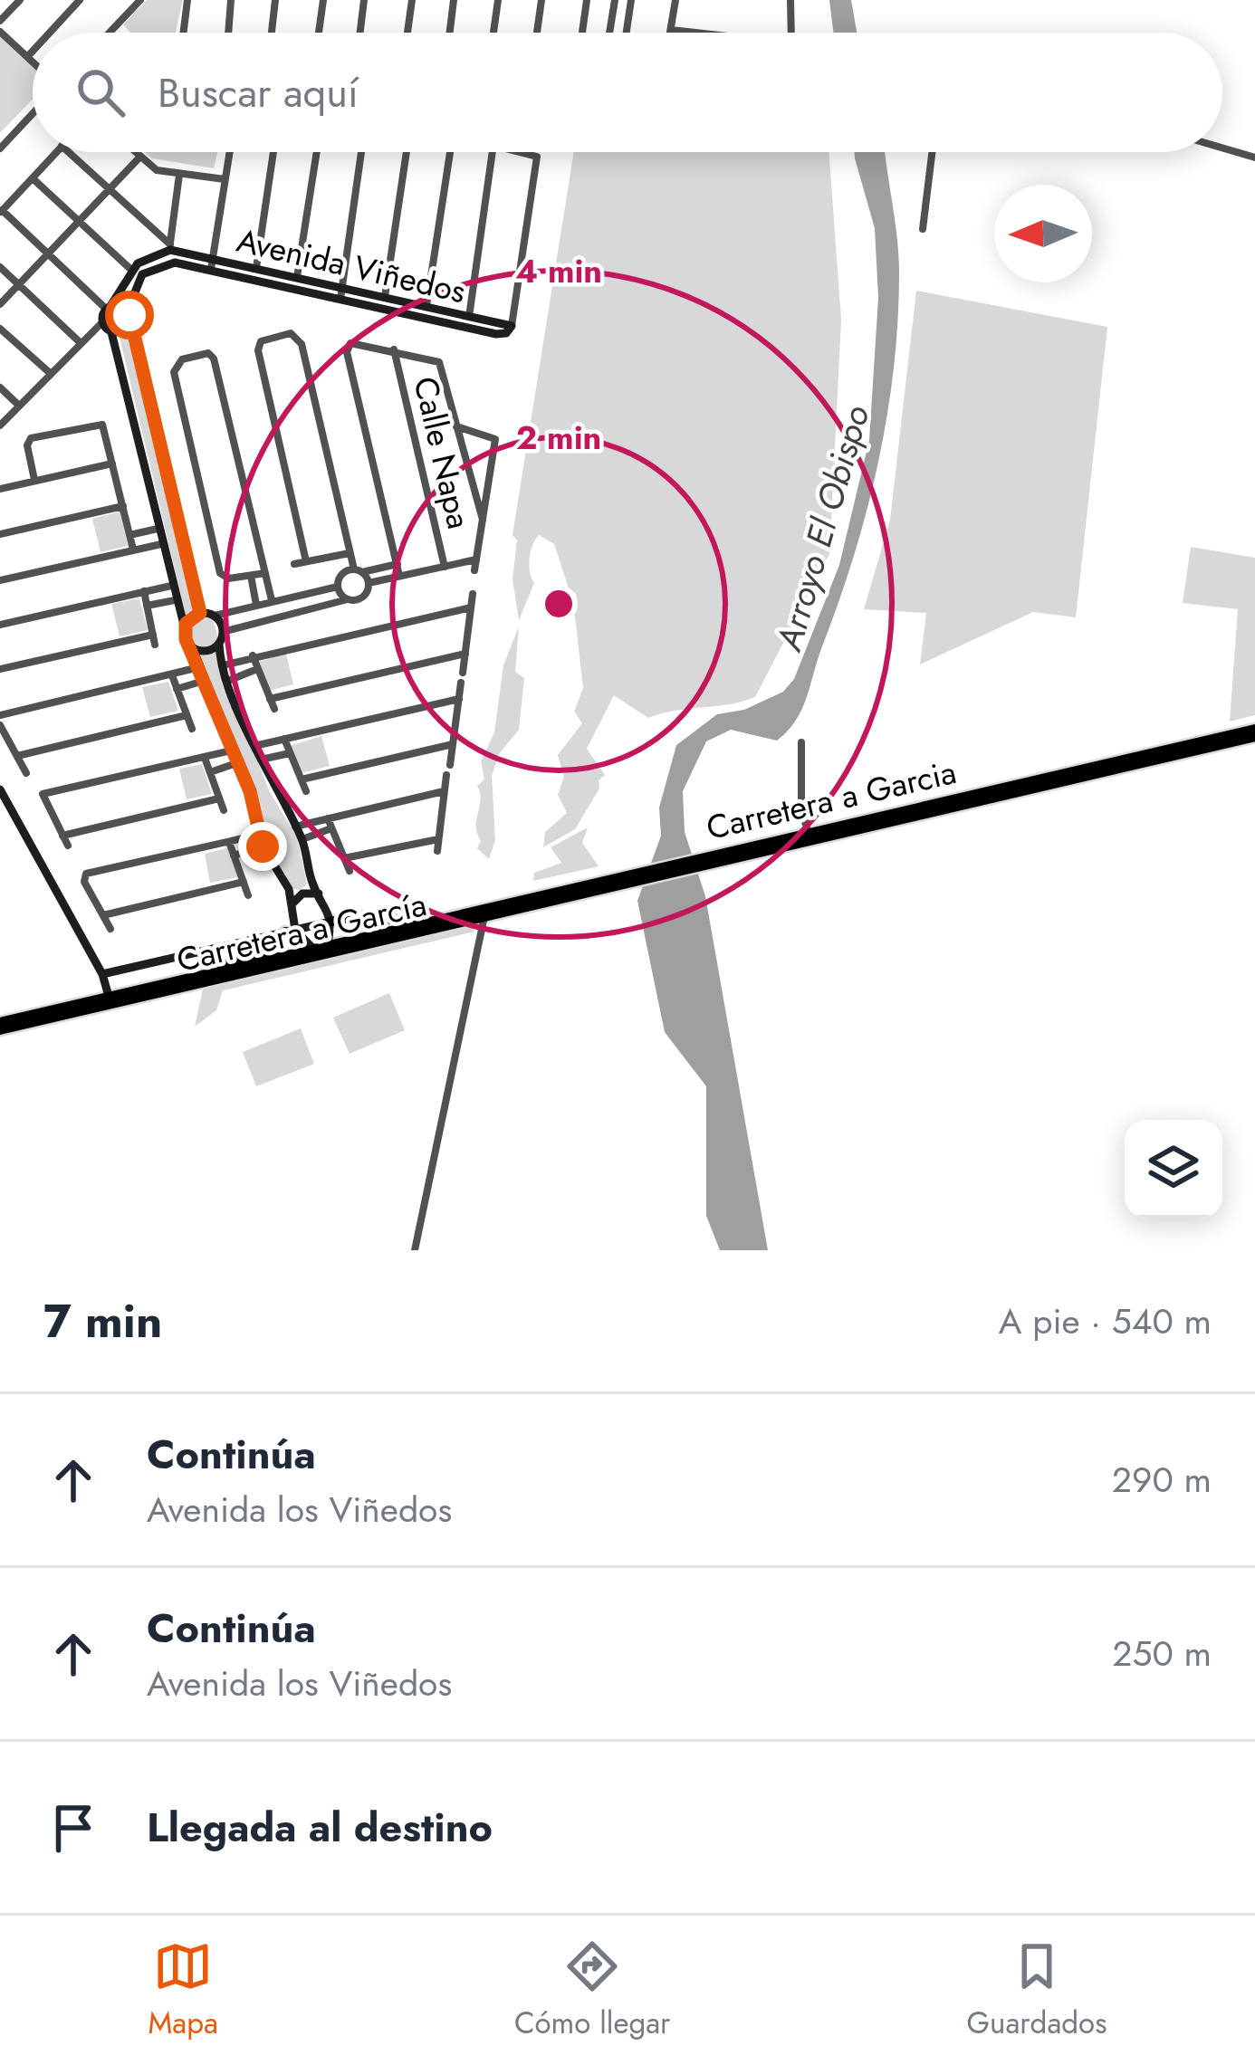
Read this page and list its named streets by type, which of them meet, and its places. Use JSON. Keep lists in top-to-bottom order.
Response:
{
  "streets": {
    "main road": ["Carretera a Garcia", "Carretera a García"],
    "street": ["Avenida Viñedos", "Calle Napa"]
  },
  "crossings": [
    ["Carretera a Garcia", "Carretera a García"]
  ],
  "water": ["Arroyo El Obispo"],
  "north": "left",
  "page": {
    "search": "Buscar aquí",
    "heading": ["7 min", "A pie · 540 m"],
    "list": [
      ["Continúa", "Avenida los Viñedos", "290 m"],
      ["Continúa", "Avenida los Viñedos", "250 m"],
      "Llegada al destino"
    ],
    "nav": ["Mapa", "Cómo llegar", "Guardados"]
  },
  "rings": ["4 min", "2 min"]
}
